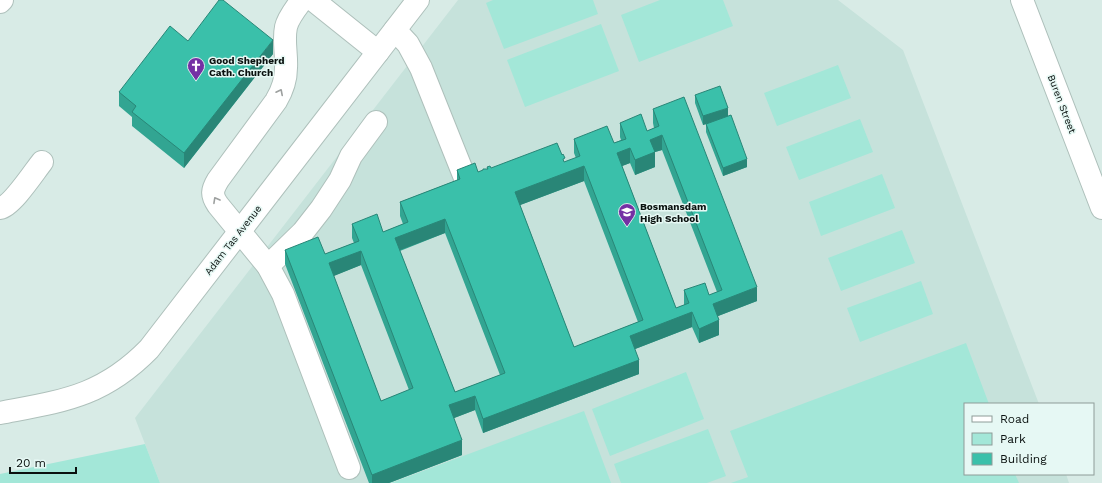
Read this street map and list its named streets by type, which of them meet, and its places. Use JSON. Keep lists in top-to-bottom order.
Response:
{
  "streets": {
    "street": ["Buren Street", "Adam Tas Avenue"]
  },
  "places": {
    "church": ["Good Shepherd Cath. Church"],
    "school or university": ["Bosmansdam High School"]
  },
  "legend": ["Road", "Park", "Building"],
  "scale_bar": "20 m"
}
